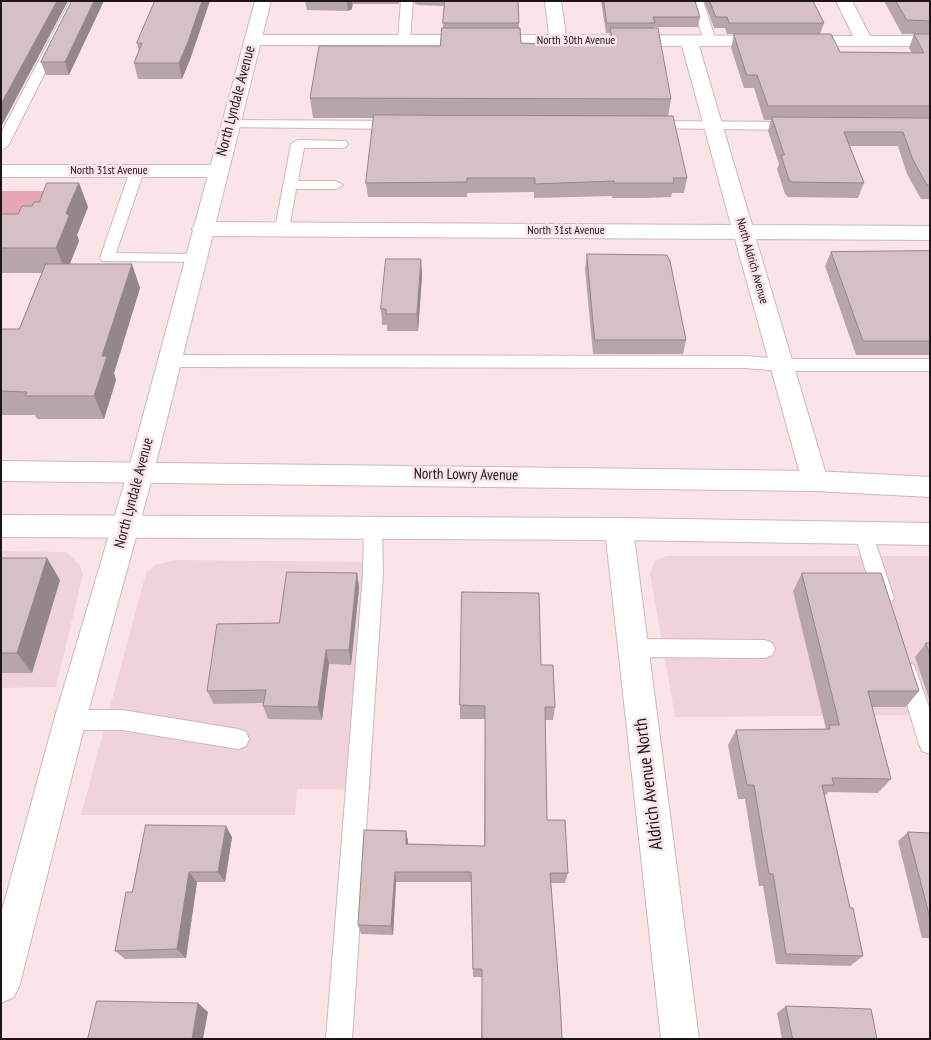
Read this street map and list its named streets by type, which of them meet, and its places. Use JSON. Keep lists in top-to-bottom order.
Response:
{
  "streets": {
    "street": [
      "North 30th Avenue",
      "North Lyndale Avenue",
      "North 31st Avenue",
      "North Aldrich Avenue",
      "North Lowry Avenue",
      "Aldrich Avenue North"
    ]
  },
  "crossings": [
    ["North 30th Avenue", "North Lyndale Avenue"],
    ["North 30th Avenue", "North Aldrich Avenue"],
    ["North Lyndale Avenue", "North 31st Avenue"],
    ["North Lyndale Avenue", "North Lowry Avenue"],
    ["North 31st Avenue", "North Aldrich Avenue"],
    ["North Aldrich Avenue", "North Lowry Avenue"]
  ]
}
